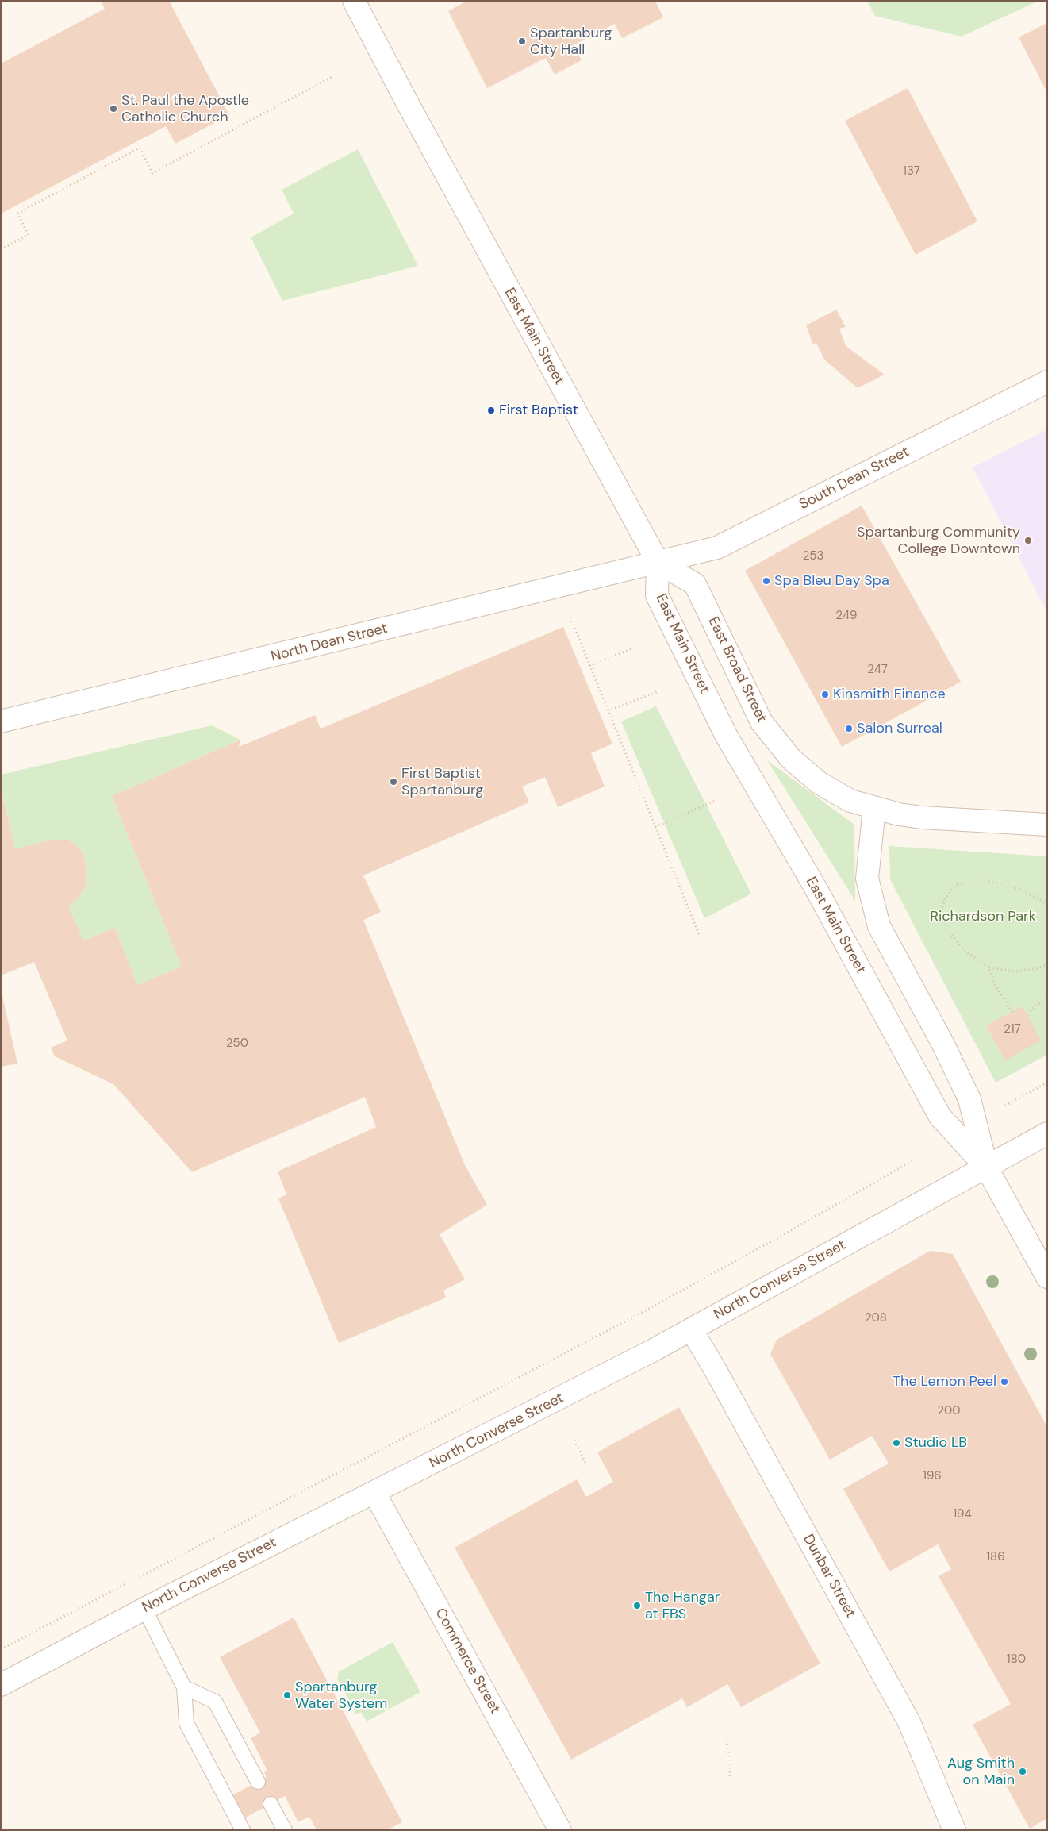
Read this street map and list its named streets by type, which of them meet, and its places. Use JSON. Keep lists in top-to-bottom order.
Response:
{
  "streets": {
    "street": [
      "East Main Street",
      "South Dean Street",
      "North Dean Street",
      "East Broad Street",
      "North Converse Street",
      "Dunbar Street",
      "Commerce Street"
    ]
  },
  "crossings": [
    ["East Main Street", "South Dean Street"],
    ["East Main Street", "North Dean Street"],
    ["East Main Street", "East Broad Street"],
    ["East Main Street", "North Converse Street"],
    ["South Dean Street", "North Dean Street"],
    ["South Dean Street", "East Broad Street"],
    ["North Dean Street", "East Broad Street"],
    ["North Converse Street", "Dunbar Street"],
    ["North Converse Street", "Commerce Street"]
  ],
  "parks": ["Richardson Park"],
  "places": [
    "Spartanburg City Hall",
    "St. Paul the Apostle Catholic Church",
    "First Baptist",
    "Spartanburg Community College Downtown",
    "Spa Bleu Day Spa",
    "Kinsmith Finance",
    "Salon Surreal",
    "First Baptist Spartanburg",
    "The Lemon Peel",
    "Studio LB",
    "The Hangar at FBS",
    "Spartanburg Water System",
    "Aug Smith on Main"
  ],
  "house_numbers": [
    "137",
    "253",
    "249",
    "247",
    "217",
    "250",
    "208",
    "200",
    "196",
    "194",
    "186",
    "180"
  ]
}
